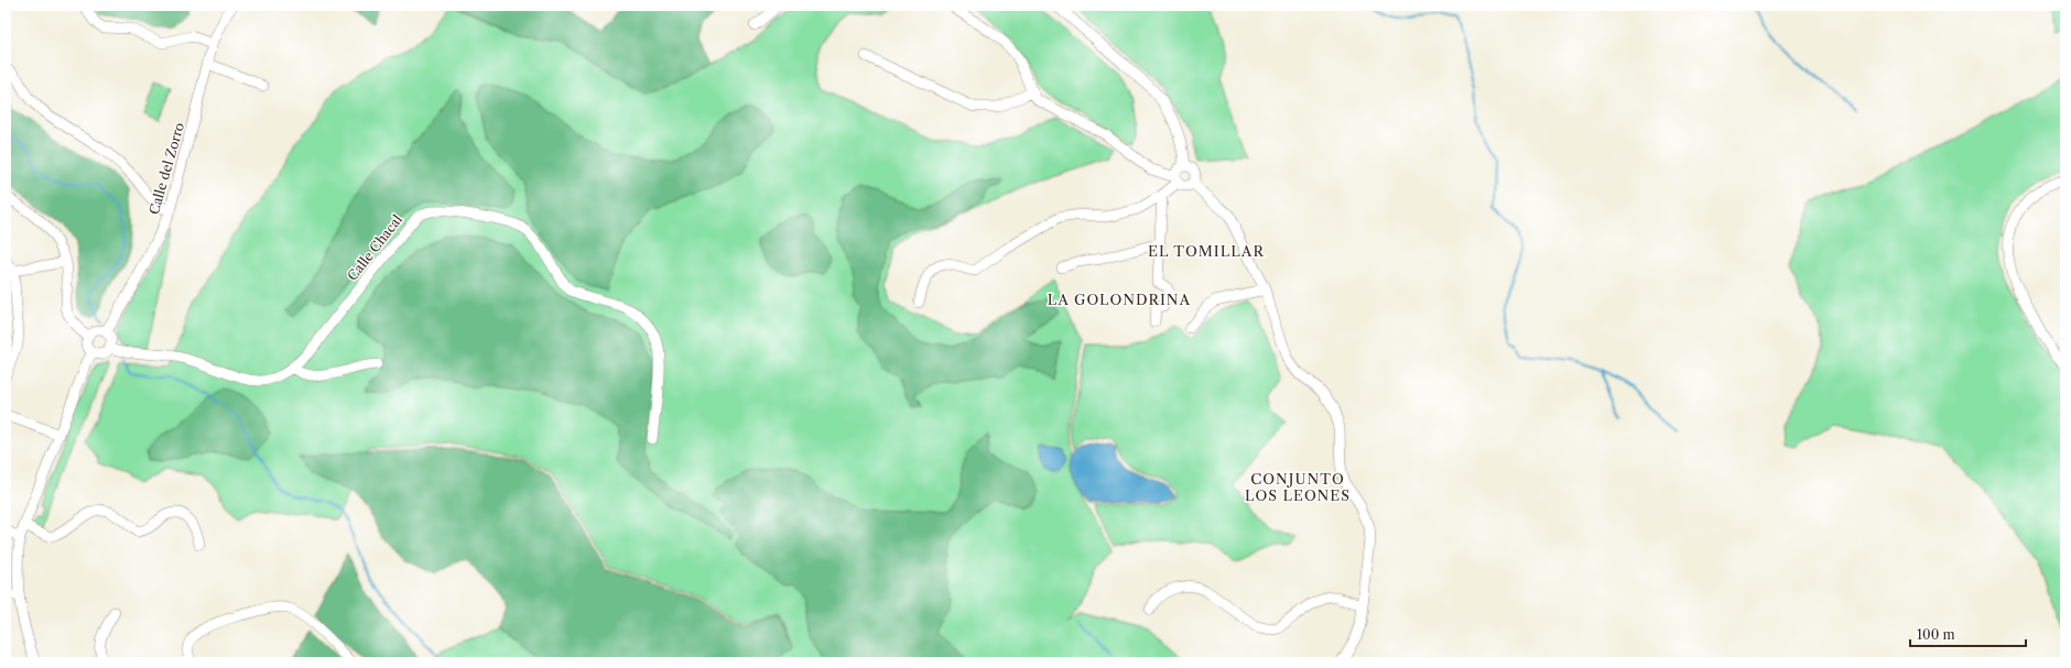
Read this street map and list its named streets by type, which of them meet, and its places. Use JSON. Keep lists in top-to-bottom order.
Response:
{
  "streets": {
    "street": ["Calle del Zorro", "Calle Chacal"]
  },
  "crossings": [
    ["Calle del Zorro", "Calle Chacal"]
  ],
  "districts": ["EL TOMILLAR", "LA GOLONDRINA", "CONJUNTO LOS LEONES"],
  "scale_bar": "100 m"
}
